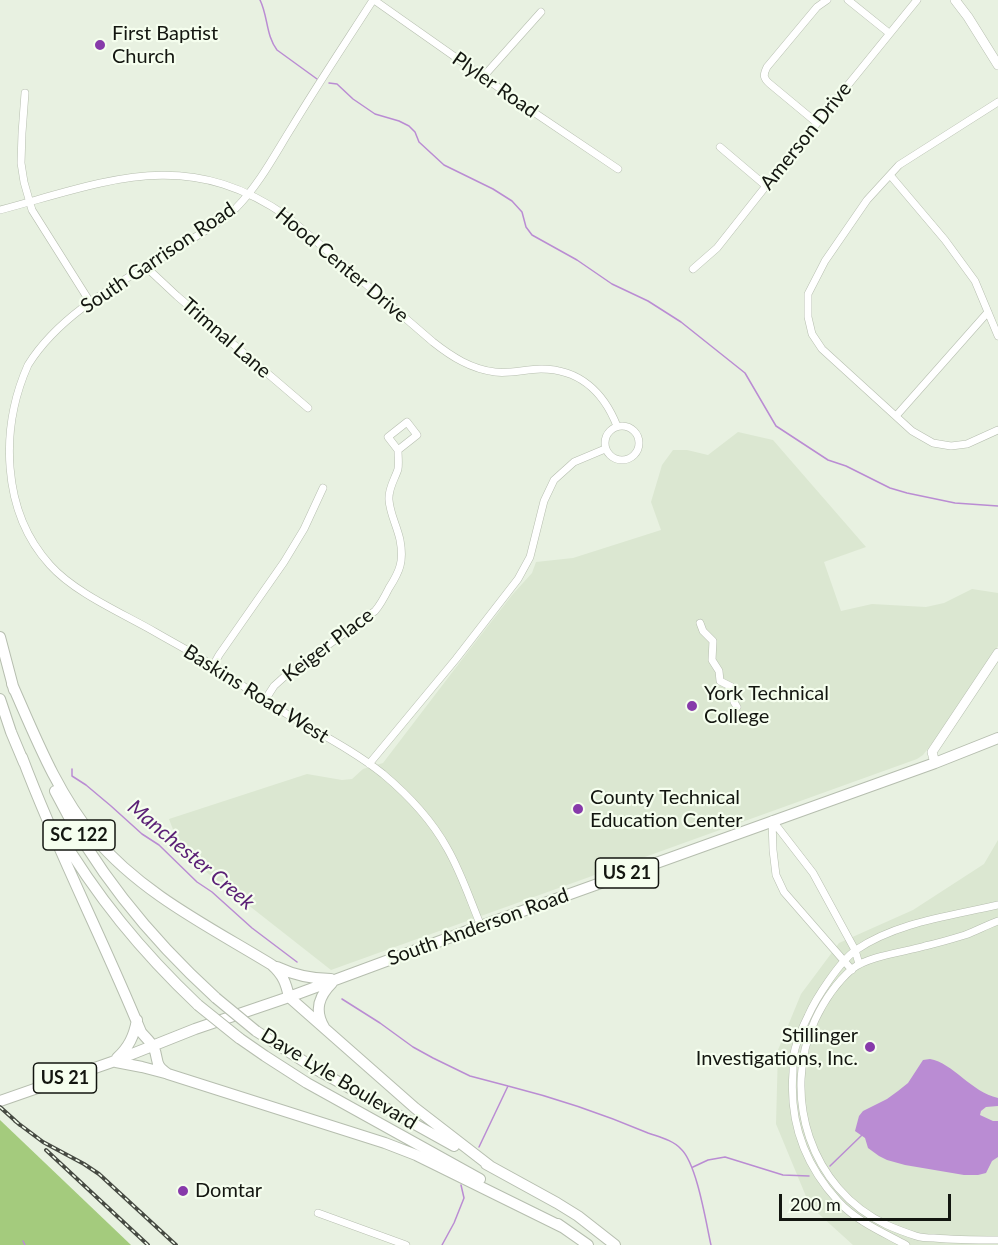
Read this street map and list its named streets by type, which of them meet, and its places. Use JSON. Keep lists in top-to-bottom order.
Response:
{
  "streets": {
    "main road": [
      "SC 122",
      "US 21",
      "South Anderson Road",
      "Dave Lyle Boulevard"
    ],
    "street": [
      "Plyler Road",
      "Amerson Drive",
      "South Garrison Road",
      "Hood Center Drive",
      "Trimnal Lane",
      "Keiger Place",
      "Baskins Road West"
    ]
  },
  "crossings": [
    ["Plyler Road", "South Garrison Road"],
    ["South Garrison Road", "Hood Center Drive"],
    ["South Garrison Road", "Trimnal Lane"],
    ["South Garrison Road", "Baskins Road West"],
    ["Keiger Place", "Baskins Road West"],
    ["Baskins Road West", "South Anderson Road"],
    ["US 21", "South Anderson Road"]
  ],
  "water": ["Manchester Creek"],
  "places": [
    "First Baptist Church",
    "York Technical College",
    "County Technical Education Center",
    "Stillinger Investigations, Inc.",
    "Domtar"
  ],
  "scale_bar": "200 m"
}
